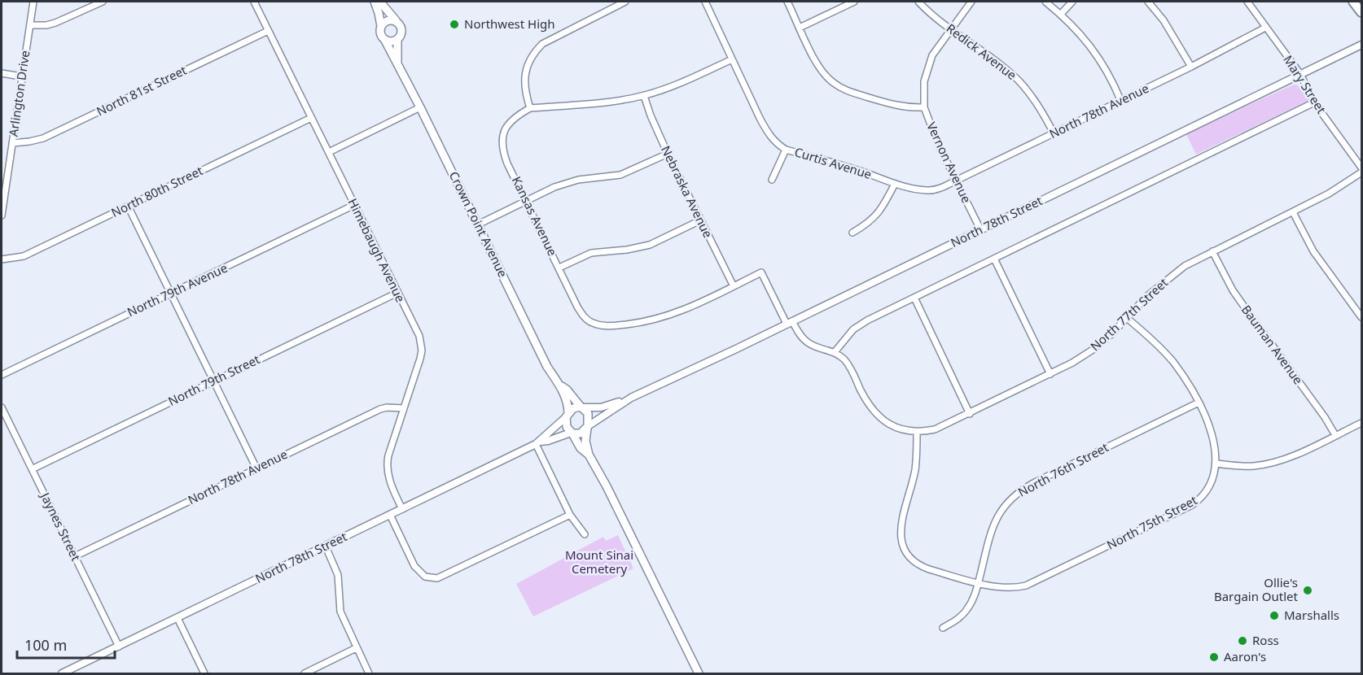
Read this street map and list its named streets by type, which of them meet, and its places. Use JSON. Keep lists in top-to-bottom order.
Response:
{
  "streets": {
    "main road": ["Crown Point Avenue"],
    "street": [
      "Redick Avenue",
      "Mary Street",
      "North 81st Street",
      "Arlington Drive",
      "North 78th Avenue",
      "Vernon Avenue",
      "Curtis Avenue",
      "North 80th Street",
      "Nebraska Avenue",
      "Kansas Avenue",
      "North 78th Street",
      "Himebaugh Avenue",
      "North 79th Avenue",
      "North 77th Street",
      "Bauman Avenue",
      "North 79th Street",
      "North 76th Street",
      "North 75th Street",
      "Jaynes Street"
    ]
  },
  "crossings": [
    ["Redick Avenue", "North 78th Avenue"],
    ["Mary Street", "North 78th Avenue"],
    ["Mary Street", "North 78th Street"],
    ["North 81st Street", "Arlington Drive"],
    ["North 81st Street", "Himebaugh Avenue"],
    ["North 78th Avenue", "Vernon Avenue"],
    ["North 78th Avenue", "Curtis Avenue"],
    ["North 78th Avenue", "Himebaugh Avenue"],
    ["North 78th Avenue", "Jaynes Street"],
    ["Vernon Avenue", "North 78th Street"],
    ["North 80th Street", "Himebaugh Avenue"],
    ["Nebraska Avenue", "Kansas Avenue"],
    ["North 78th Street", "Himebaugh Avenue"],
    ["North 78th Street", "Jaynes Street"],
    ["Himebaugh Avenue", "North 79th Avenue"],
    ["Himebaugh Avenue", "North 79th Street"],
    ["North 77th Street", "Bauman Avenue"],
    ["North 79th Street", "Jaynes Street"],
    ["North 76th Street", "North 75th Street"]
  ],
  "parks": ["Mount Sinai Cemetery"],
  "places": [
    "Northwest High",
    "Ollie's Bargain Outlet",
    "Marshalls",
    "Ross",
    "Aaron's"
  ],
  "scale_bar": "100 m"
}
